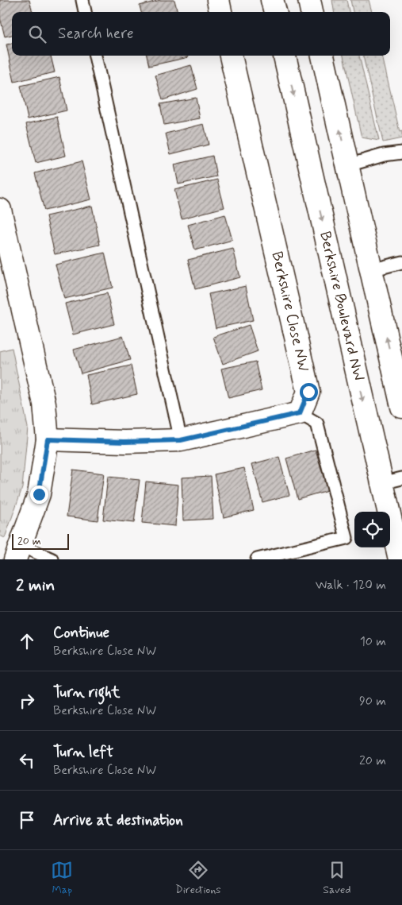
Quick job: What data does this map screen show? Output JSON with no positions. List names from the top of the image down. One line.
{"streets":{"street":["Berkshire Boulevard NW","Berkshire Close NW"]},"scale_bar":"20 m","page":{"search":"Search here","scale":"20 m","heading":["2 min","Walk · 120 m"],"list":[["Continue","Berkshire Close NW","10 m"],["Turn right","Berkshire Close NW","90 m"],["Turn left","Berkshire Close NW","20 m"],"Arrive at destination"],"nav":["Map","Directions","Saved"]}}
